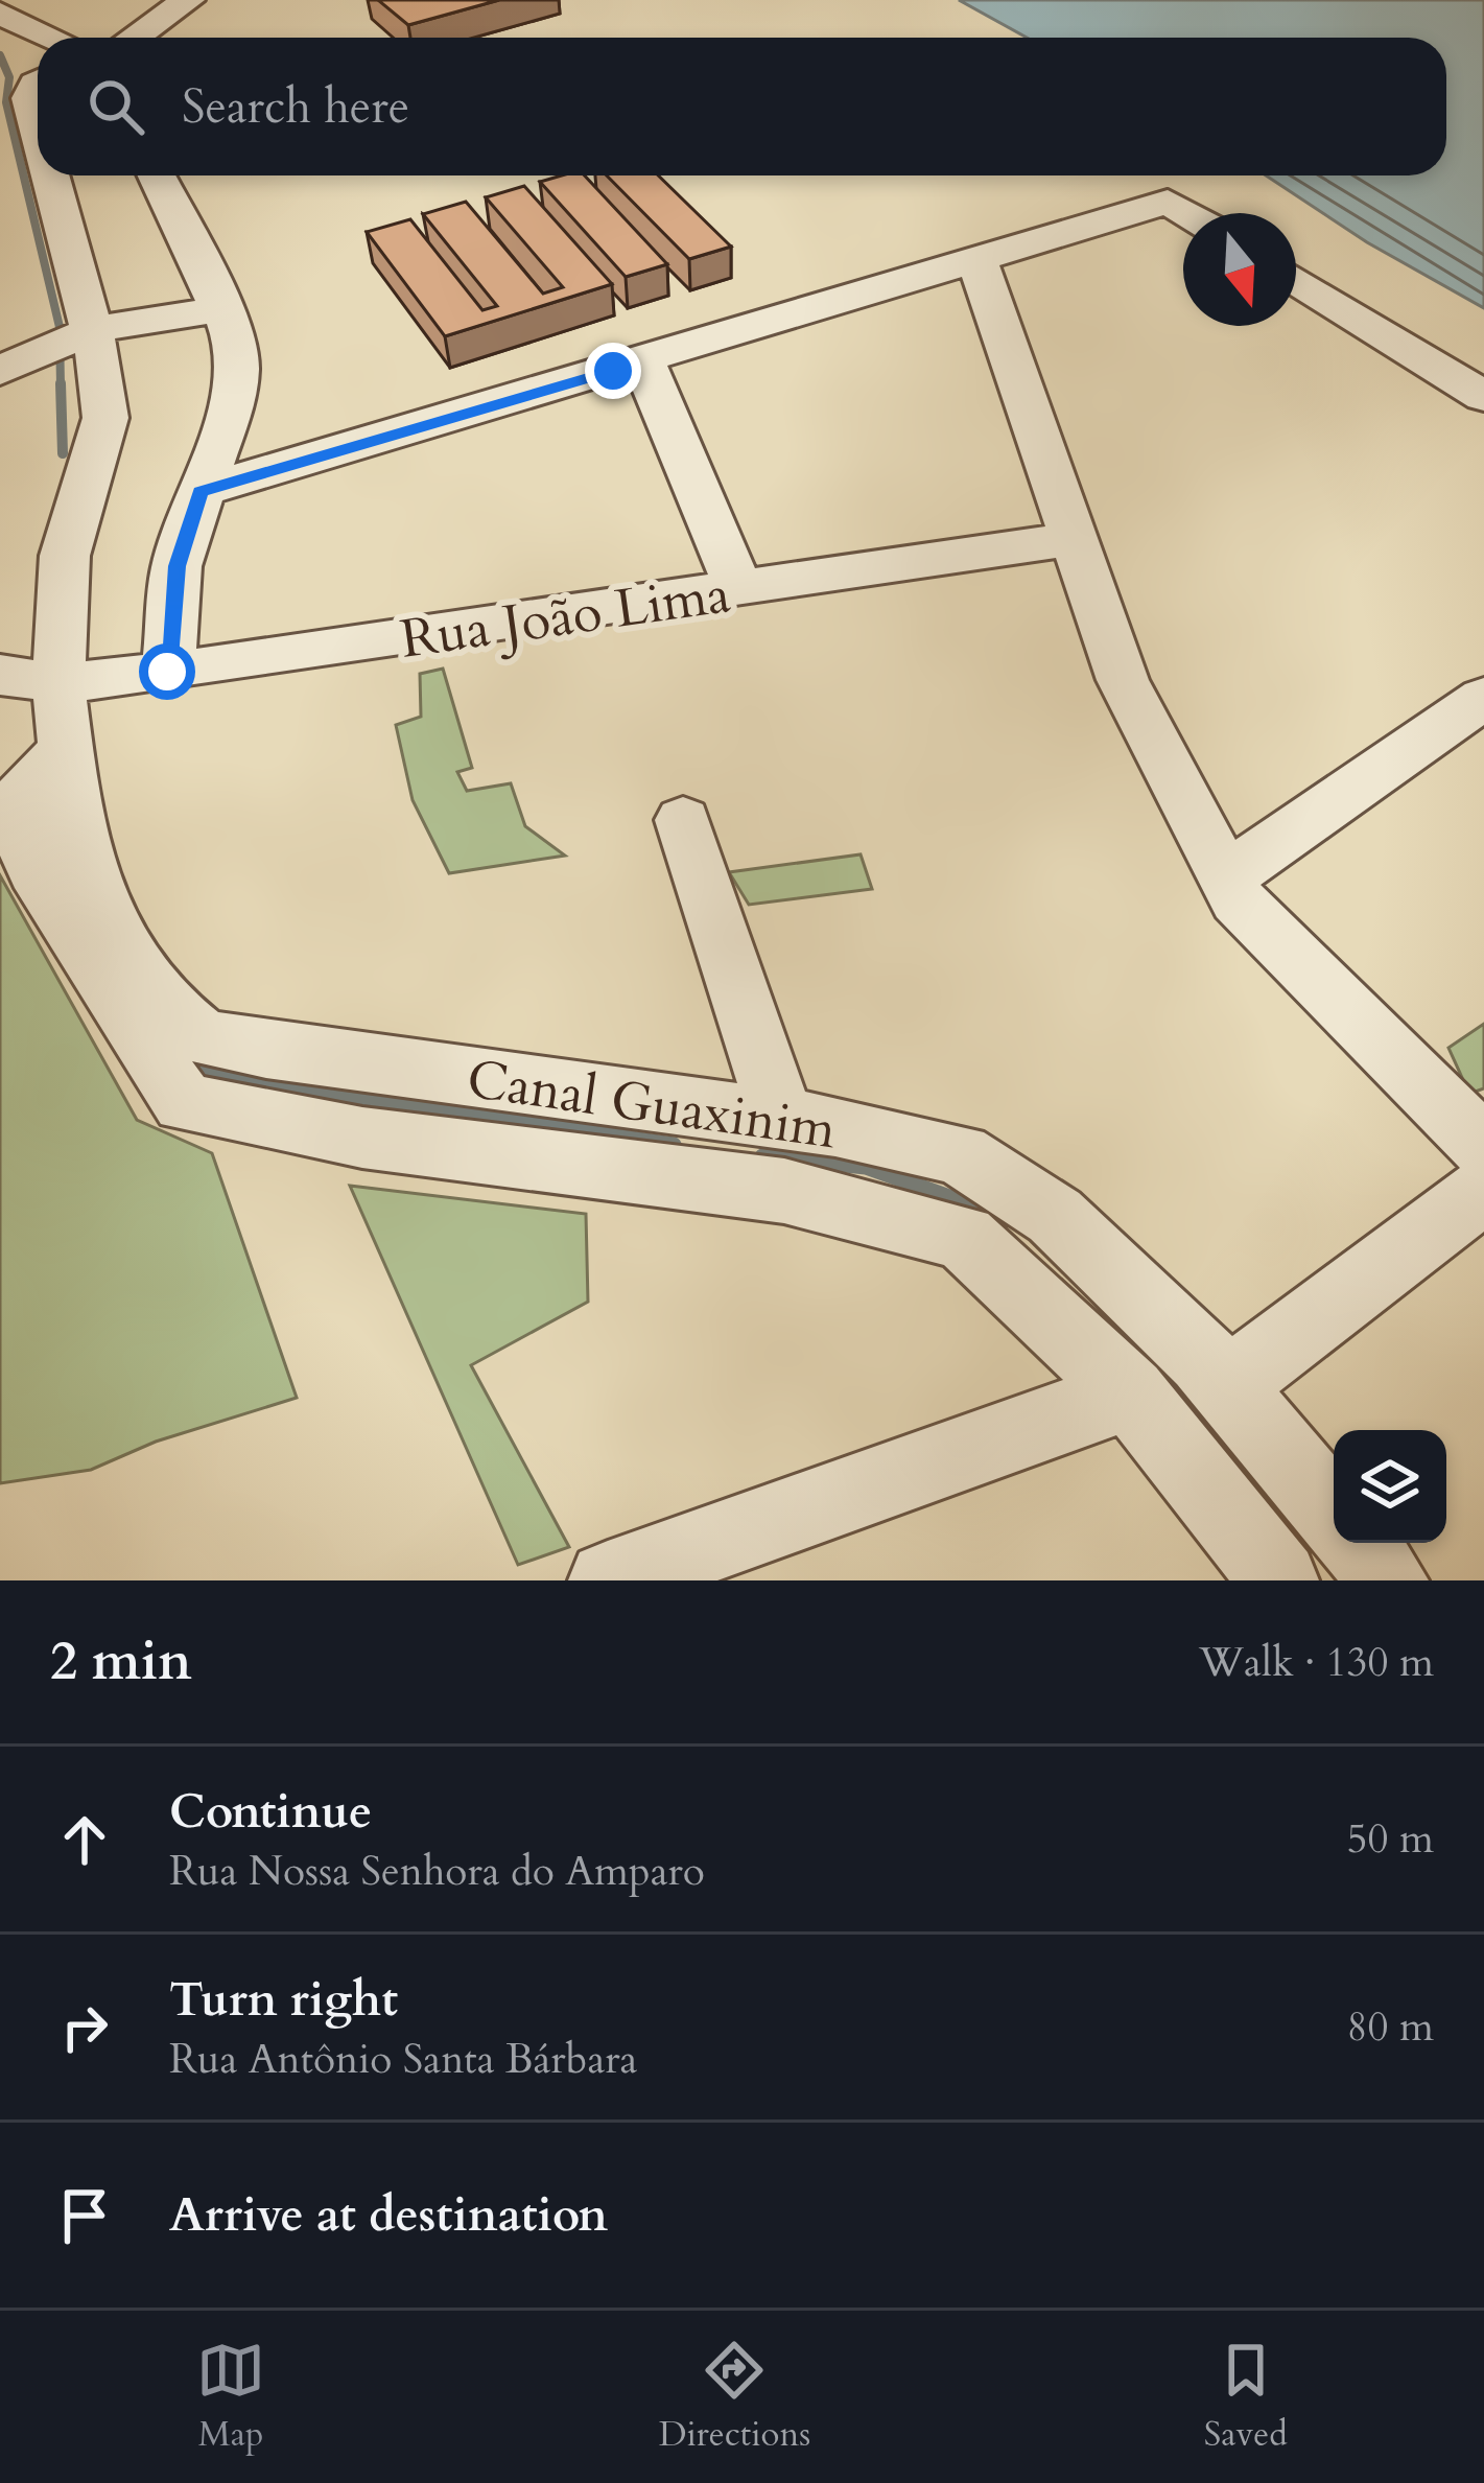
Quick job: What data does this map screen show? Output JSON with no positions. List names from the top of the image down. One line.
{"streets":{"street":["Rua João Lima","Canal Guaxinim"]},"crossings":[["Rua João Lima","Canal Guaxinim"]],"north":"bottom","page":{"search":"Search here","heading":["2 min","Walk · 130 m"],"list":[["Continue","Rua Nossa Senhora do Amparo","50 m"],["Turn right","Rua Antônio Santa Bárbara","80 m"],"Arrive at destination"],"nav":["Map","Directions","Saved"]}}
